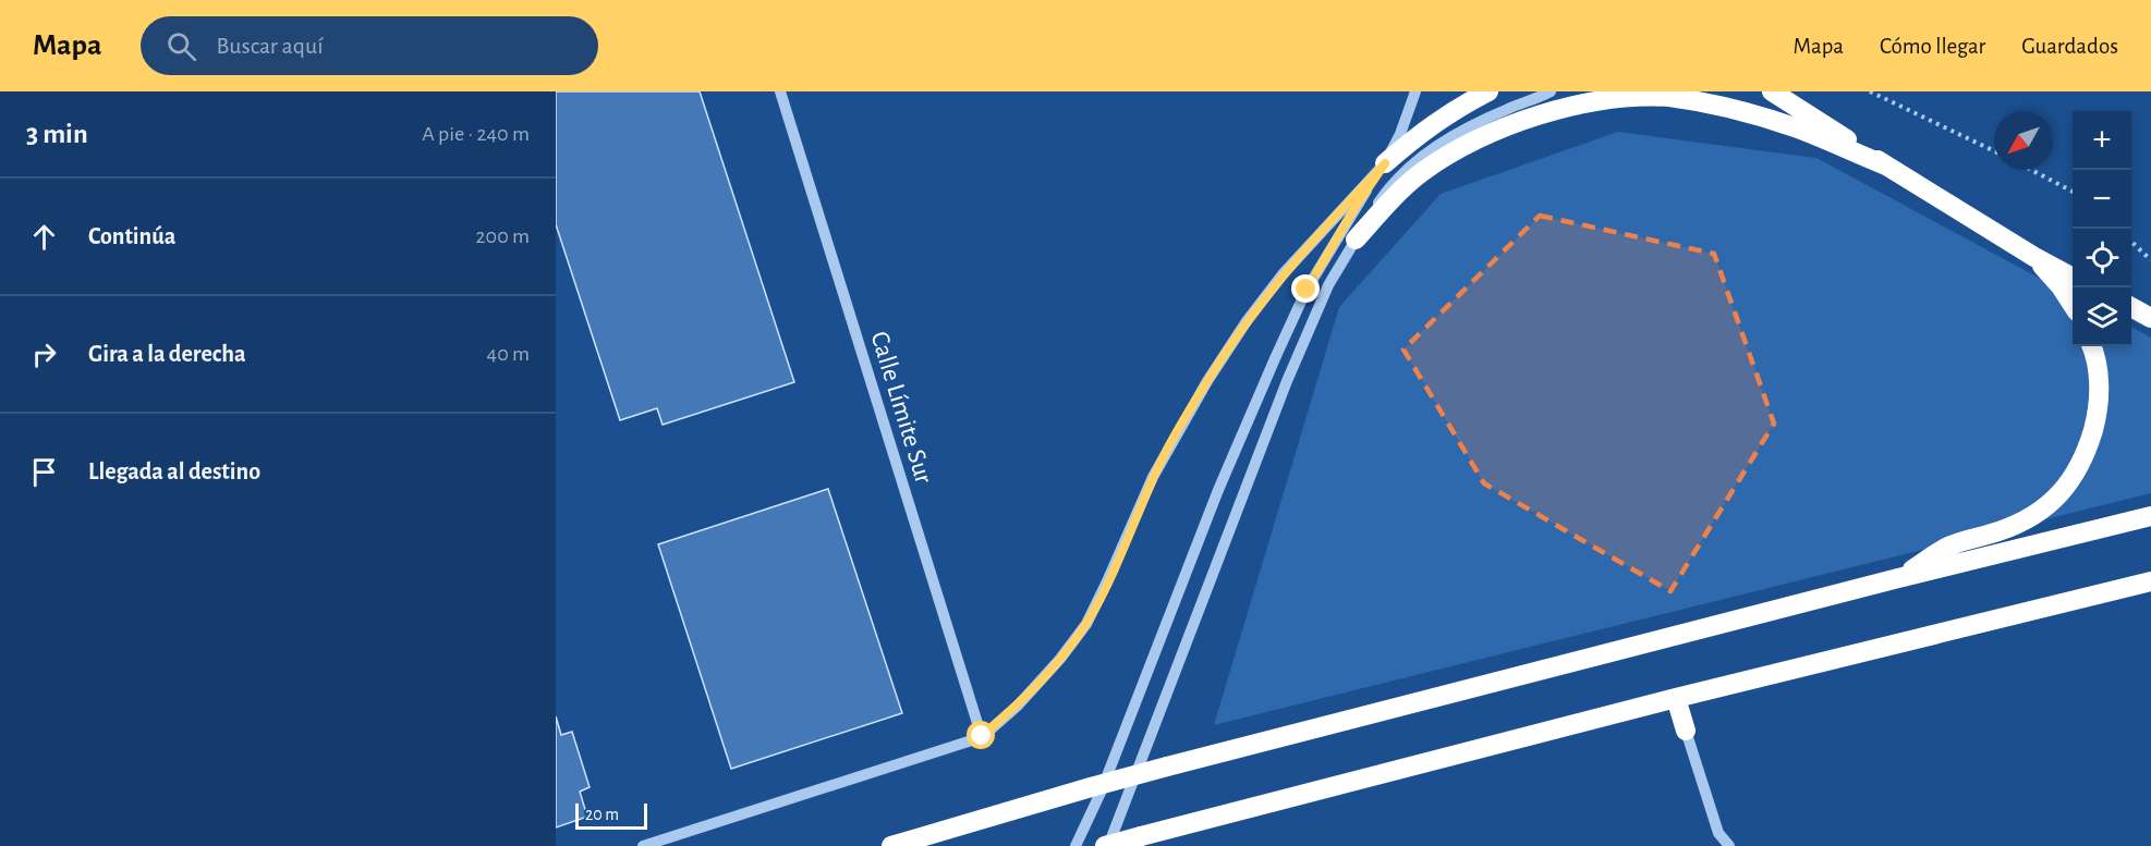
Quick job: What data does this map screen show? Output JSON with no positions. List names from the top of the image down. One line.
{"streets":{"street":["Calle Límite Sur"]},"scale_bar":"20 m","north":"bottom left","page":{"header":"Mapa","search":"Buscar aquí","nav":["Mapa","Cómo llegar","Guardados"],"heading":["3 min","A pie · 240 m"],"map_buttons":["+","−"],"list":[["Continúa","200 m"],["Gira a la derecha","40 m"],"Llegada al destino"],"scale":"20 m"}}
